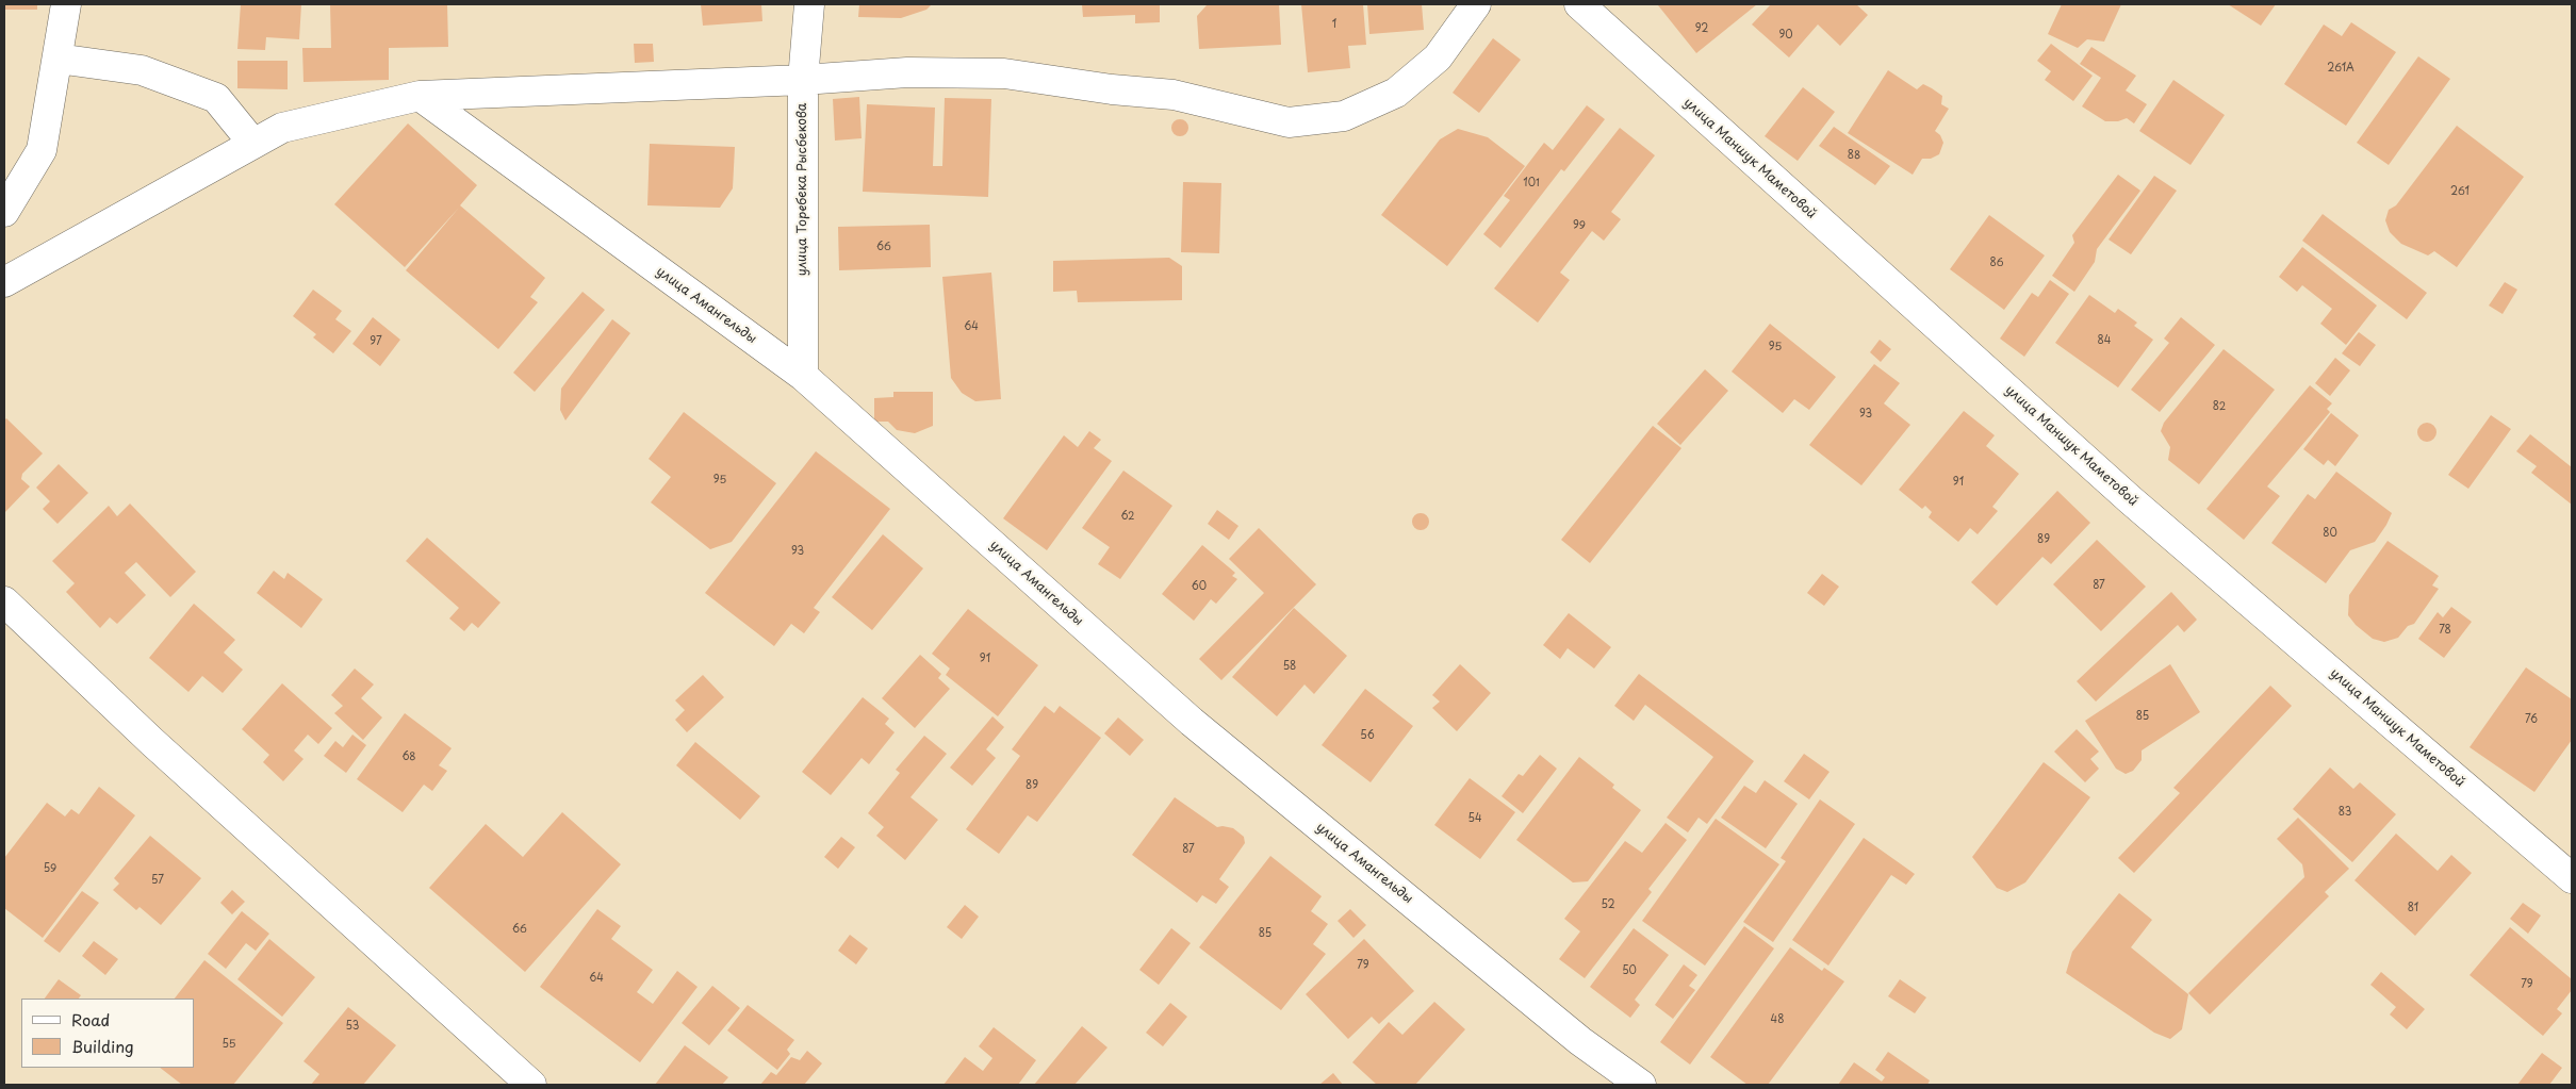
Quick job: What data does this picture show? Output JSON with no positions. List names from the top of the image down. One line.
{"streets":{"street":["улица Маншук Маметовой","улица Торебека Рысбекова","улица Амангельды"]},"crossings":[["улица Торебека Рысбекова","улица Амангельды"]],"house_numbers":["1","92","90","261А","88","101","261","99","66","86","64","84","97","95","82","93","95","91","62","80","89","93","87","60","78","91","58","85","76","56","68","89","83","54","87","59","57","52","81","66","85","79","50","64","79","48","53","55"],"legend":["Road","Building"]}
